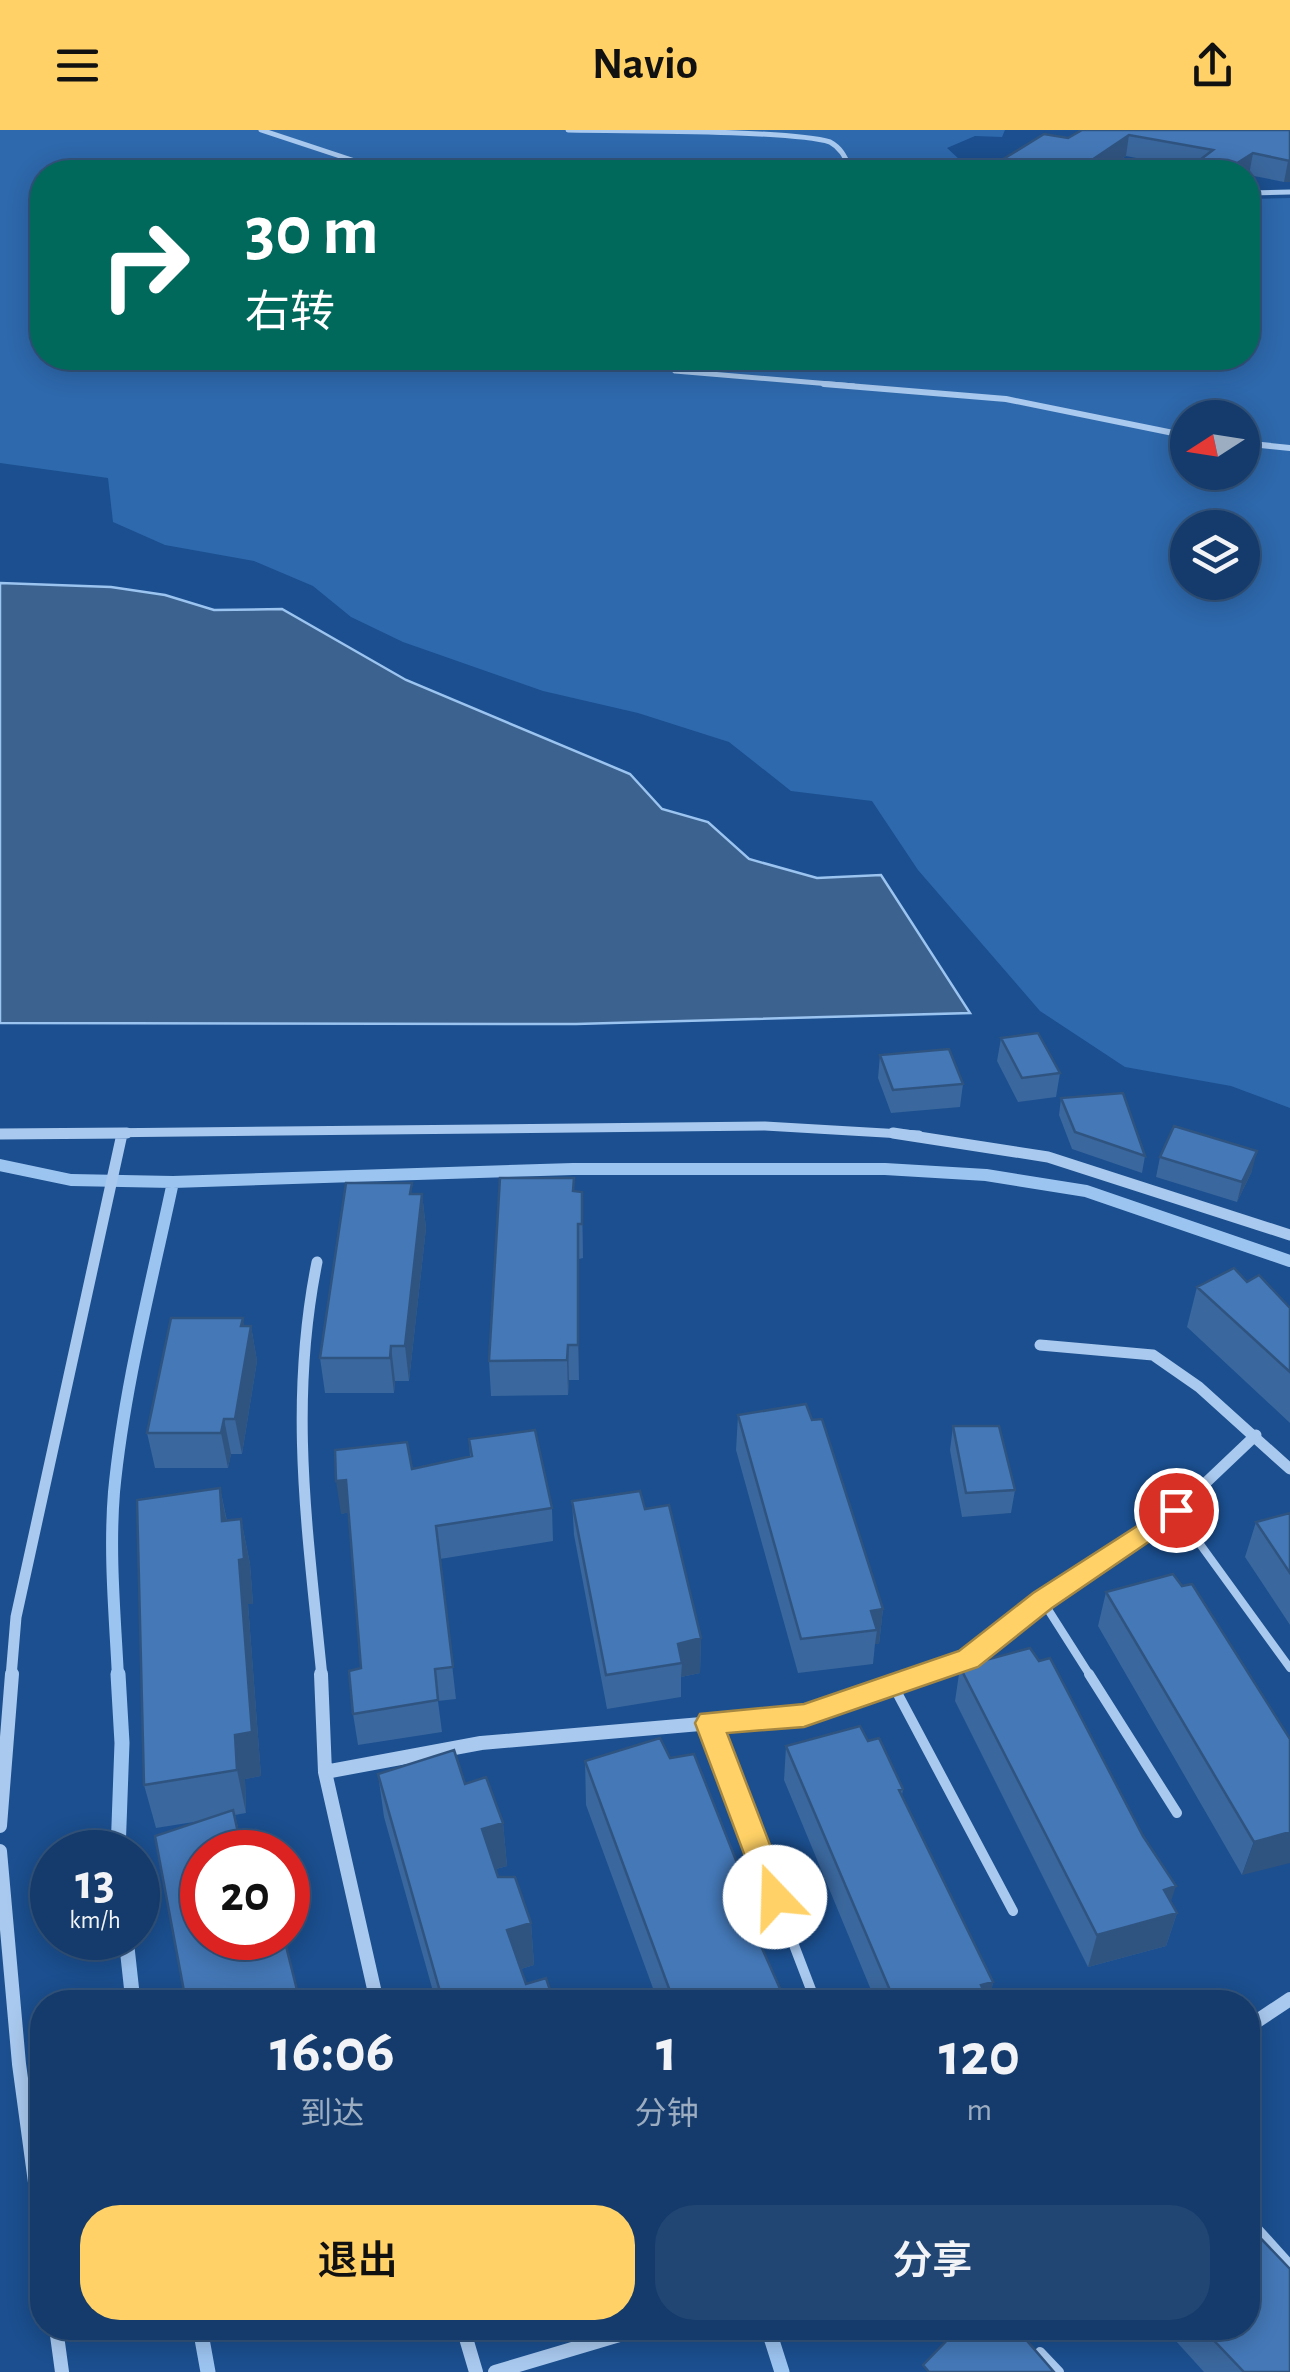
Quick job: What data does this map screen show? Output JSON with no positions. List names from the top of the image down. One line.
{"north":"left","page":{"header":"Navio","turn":["30 m","右转"],"speed":"13 km/h","limit":"20","eta":["16:06","到达","1","分钟","120","m"],"buttons":["退出","分享"]}}
